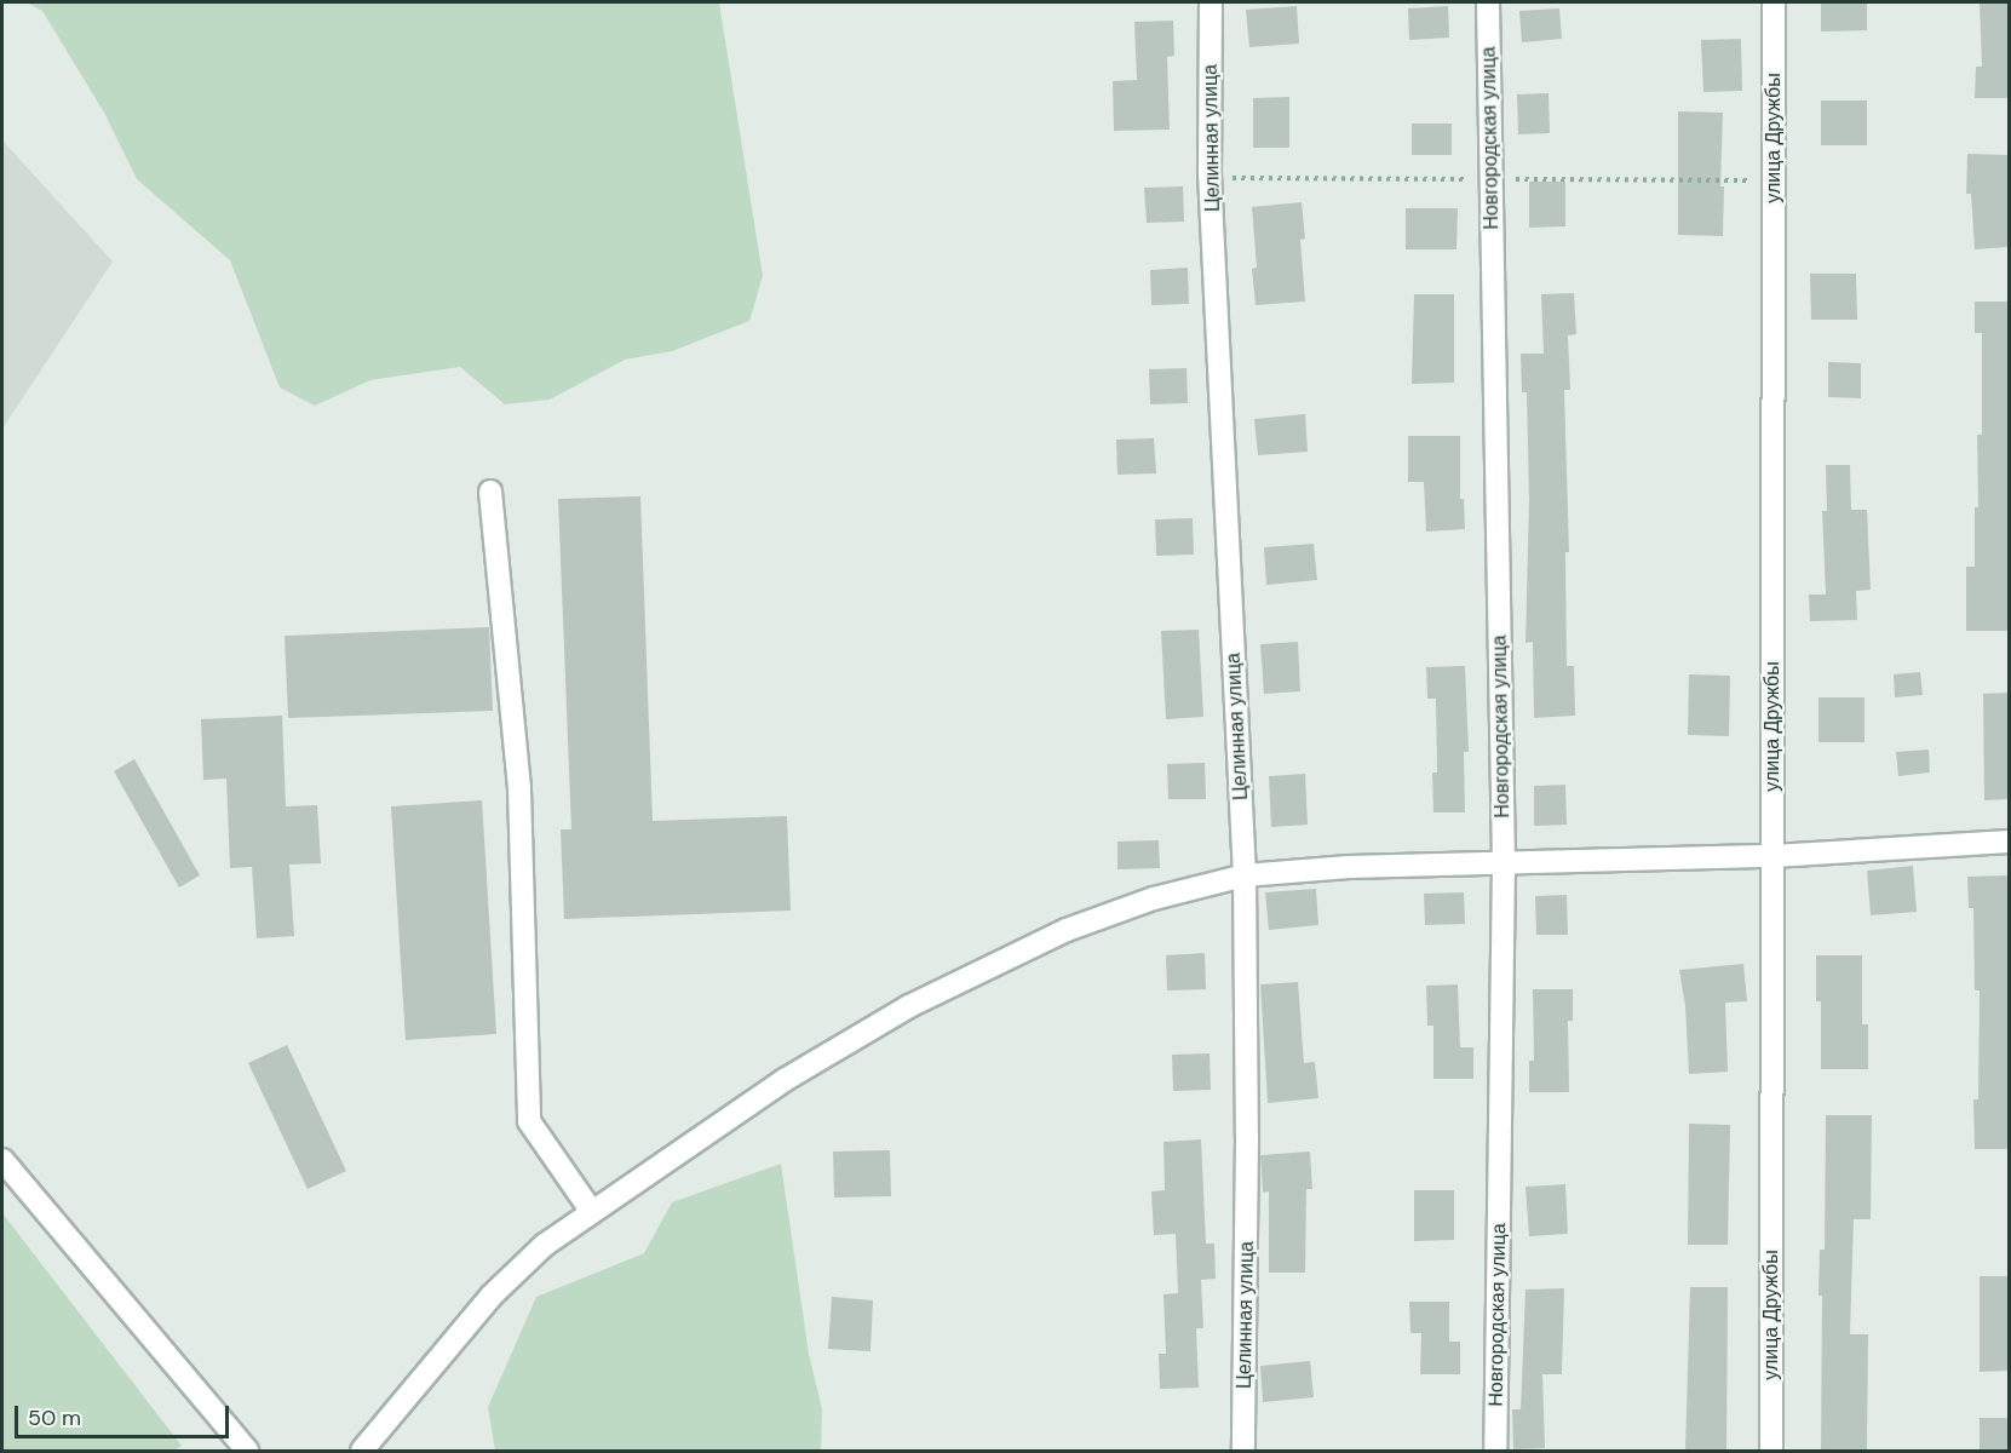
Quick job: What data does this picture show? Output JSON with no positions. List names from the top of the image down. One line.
{"streets":{"street":["Целинная улица","Новгородская улица","улица Дружбы"]},"scale_bar":"50 m"}
